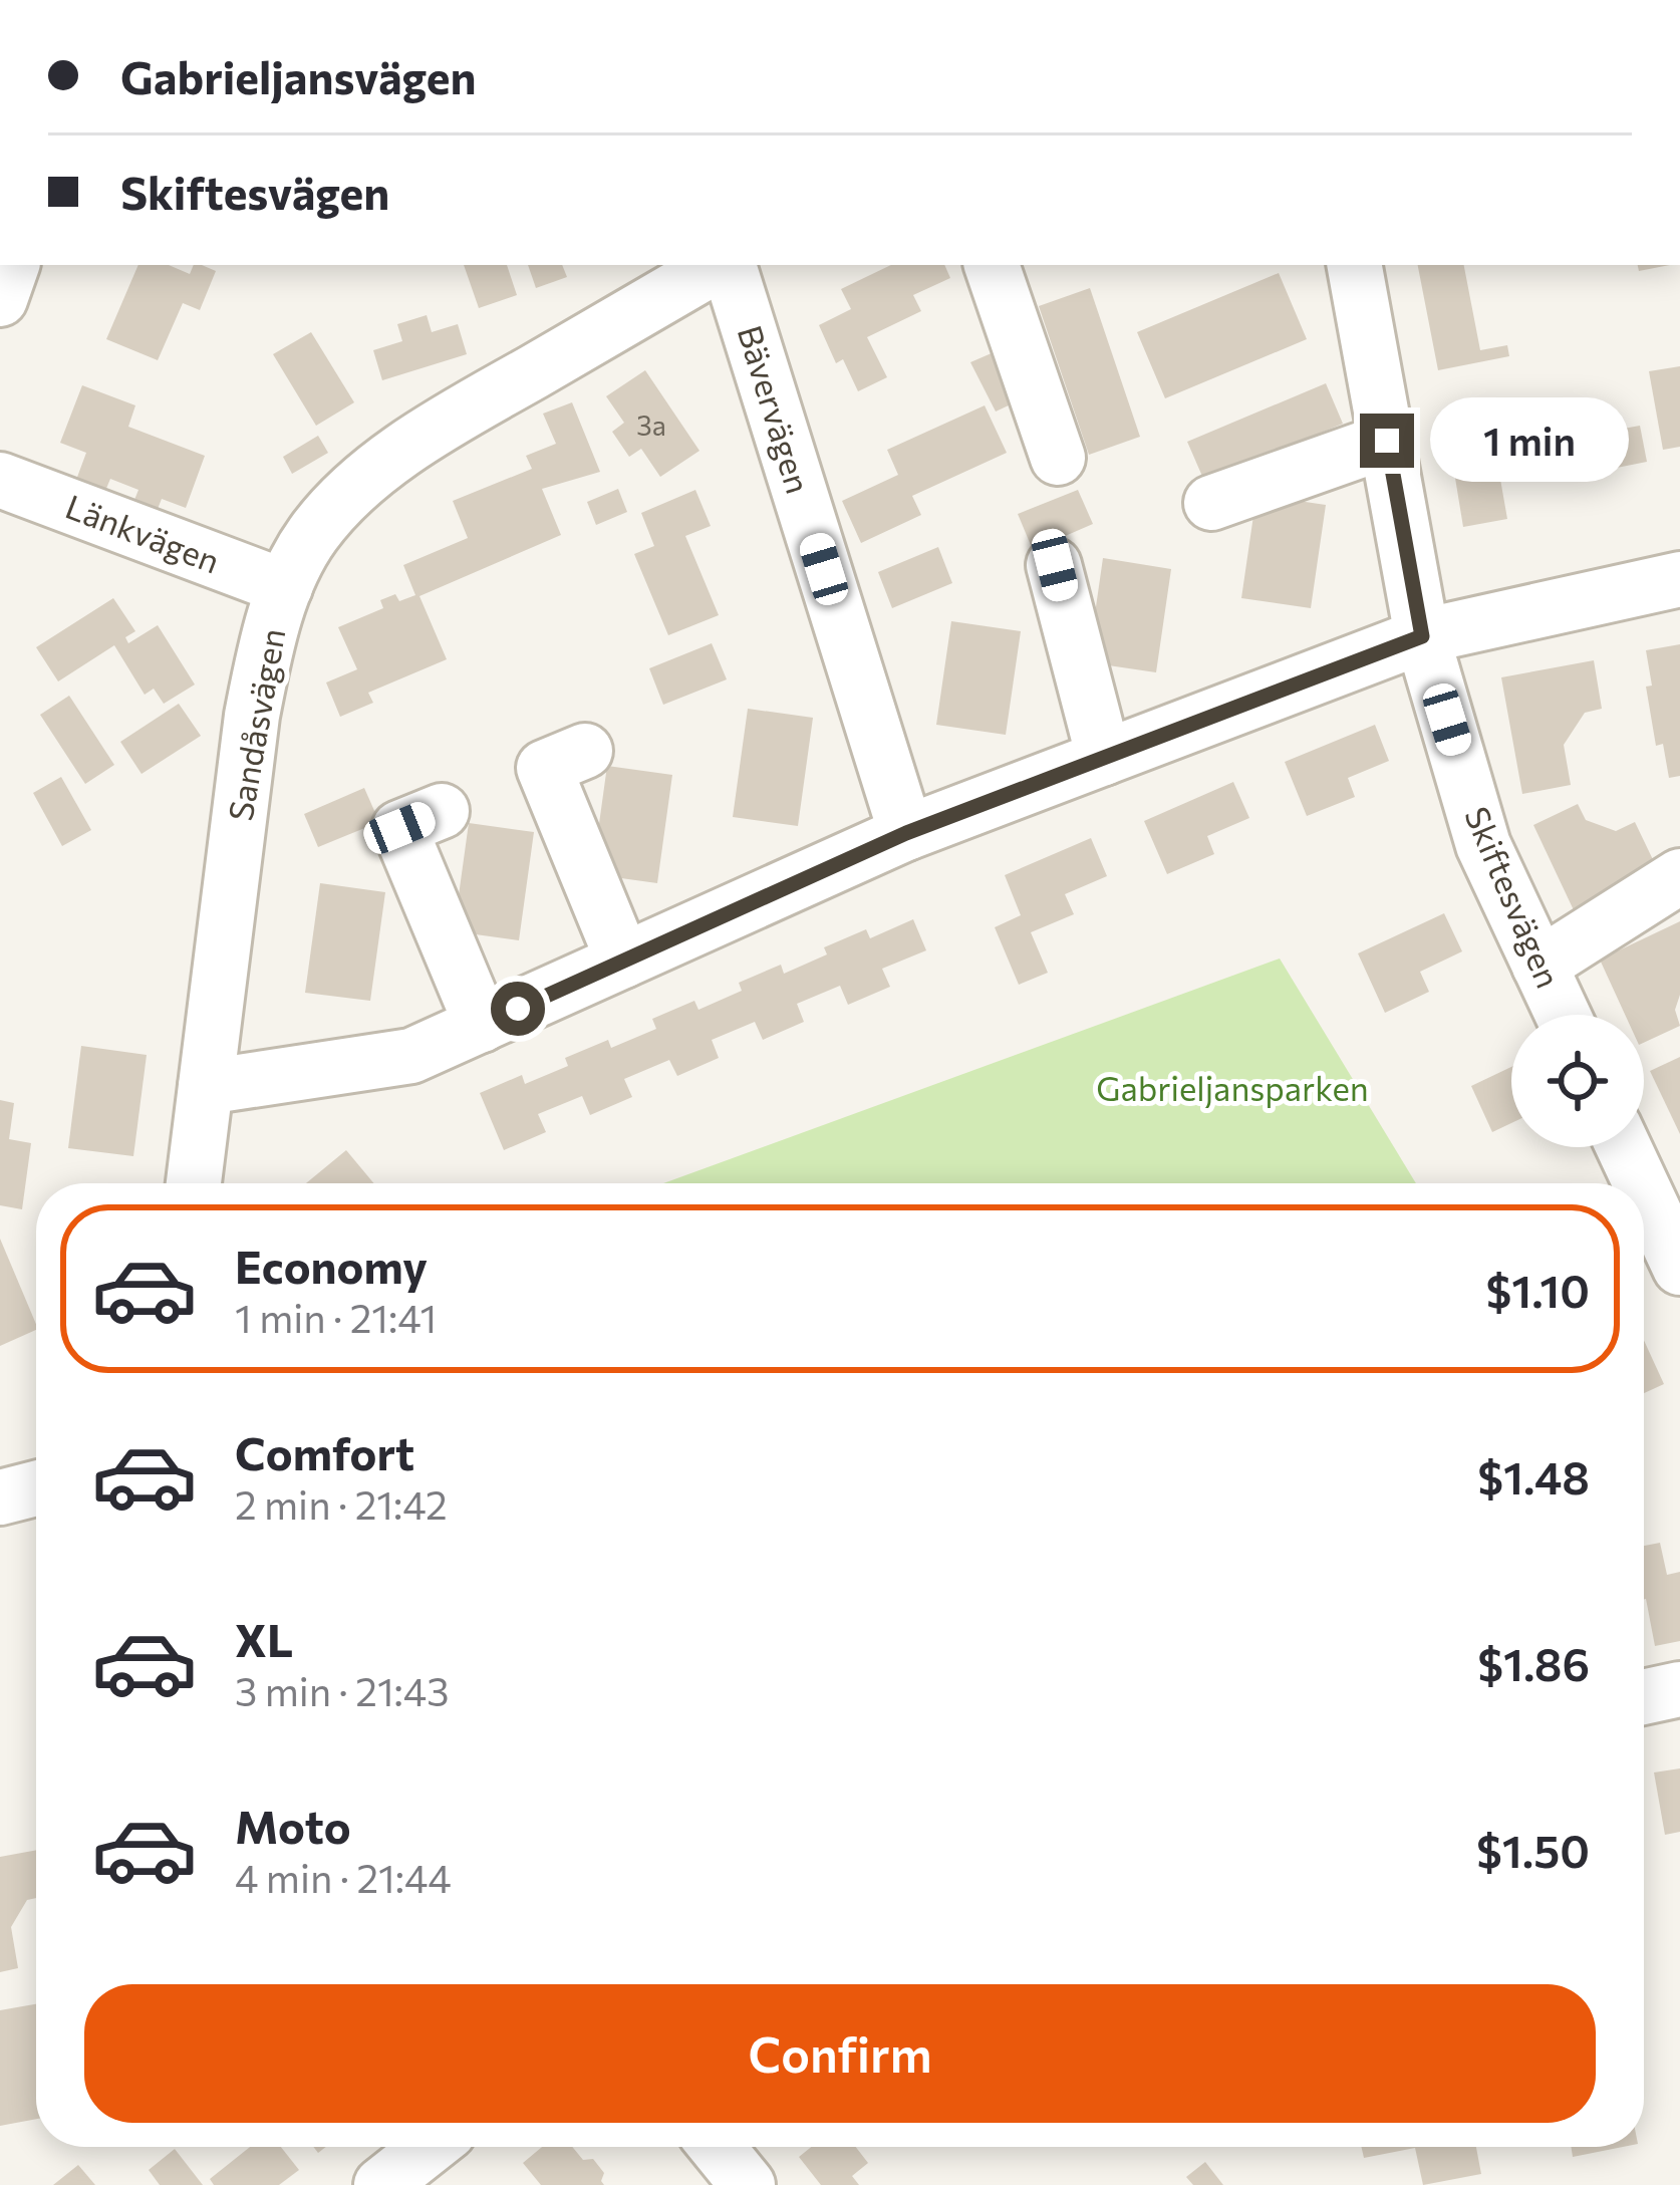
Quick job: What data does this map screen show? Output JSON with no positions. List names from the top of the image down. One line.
{"streets":{"street":["Bävervägen","Länkvägen","Sandåsvägen","Skiftesvägen"]},"crossings":[["Länkvägen","Sandåsvägen"]],"parks":["Gabrieljansparken"],"house_numbers":["3a"],"page":{"banner":["Gabrieljansvägen","Skiftesvägen"],"bubble":"1 min","list":[{"name":"Economy","note":"1 min · 21:41","value":"$1.10"},{"name":"Comfort","note":"2 min · 21:42","value":"$1.48"},{"name":"XL","note":"3 min · 21:43","value":"$1.86"},{"name":"Moto","note":"4 min · 21:44","value":"$1.50"}],"buttons":"Confirm"}}
